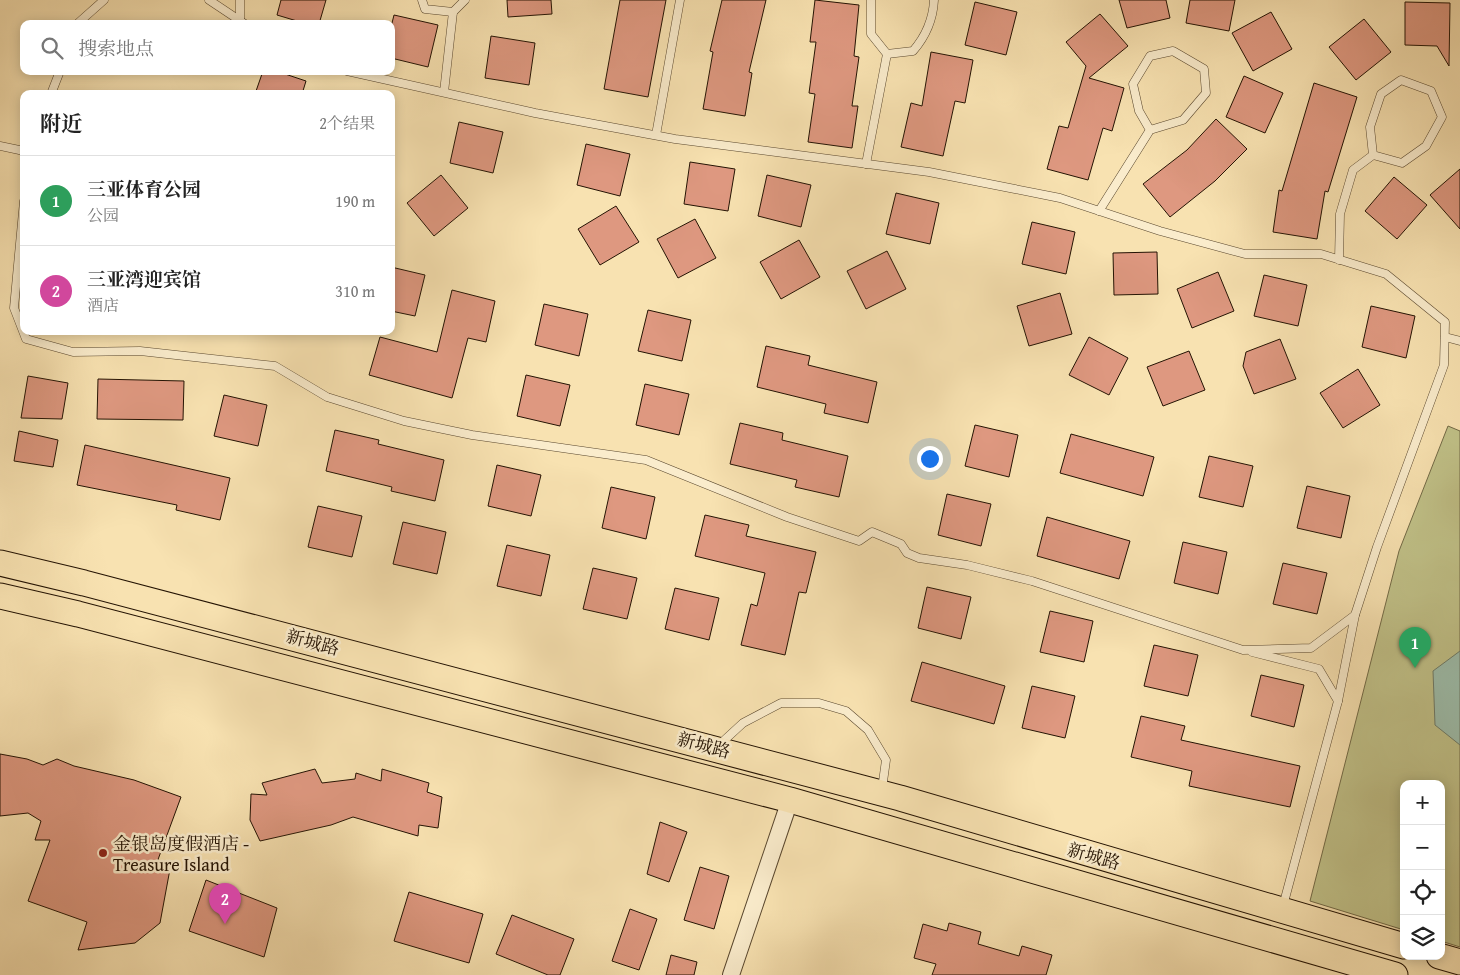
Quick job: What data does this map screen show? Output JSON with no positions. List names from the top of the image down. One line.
{"streets":{"main road":["新城路"]},"places":["金银岛度假酒店 - Treasure Island"],"page":{"search":"搜索地点","heading":["附近","2个结果"],"list":[{"mark":"1","name":"三亚体育公园","note":"公园","value":"190 m"},{"mark":"2","name":"三亚湾迎宾馆","note":"酒店","value":"310 m"}],"pins":["1","2"],"map_buttons":["+","−"]}}
